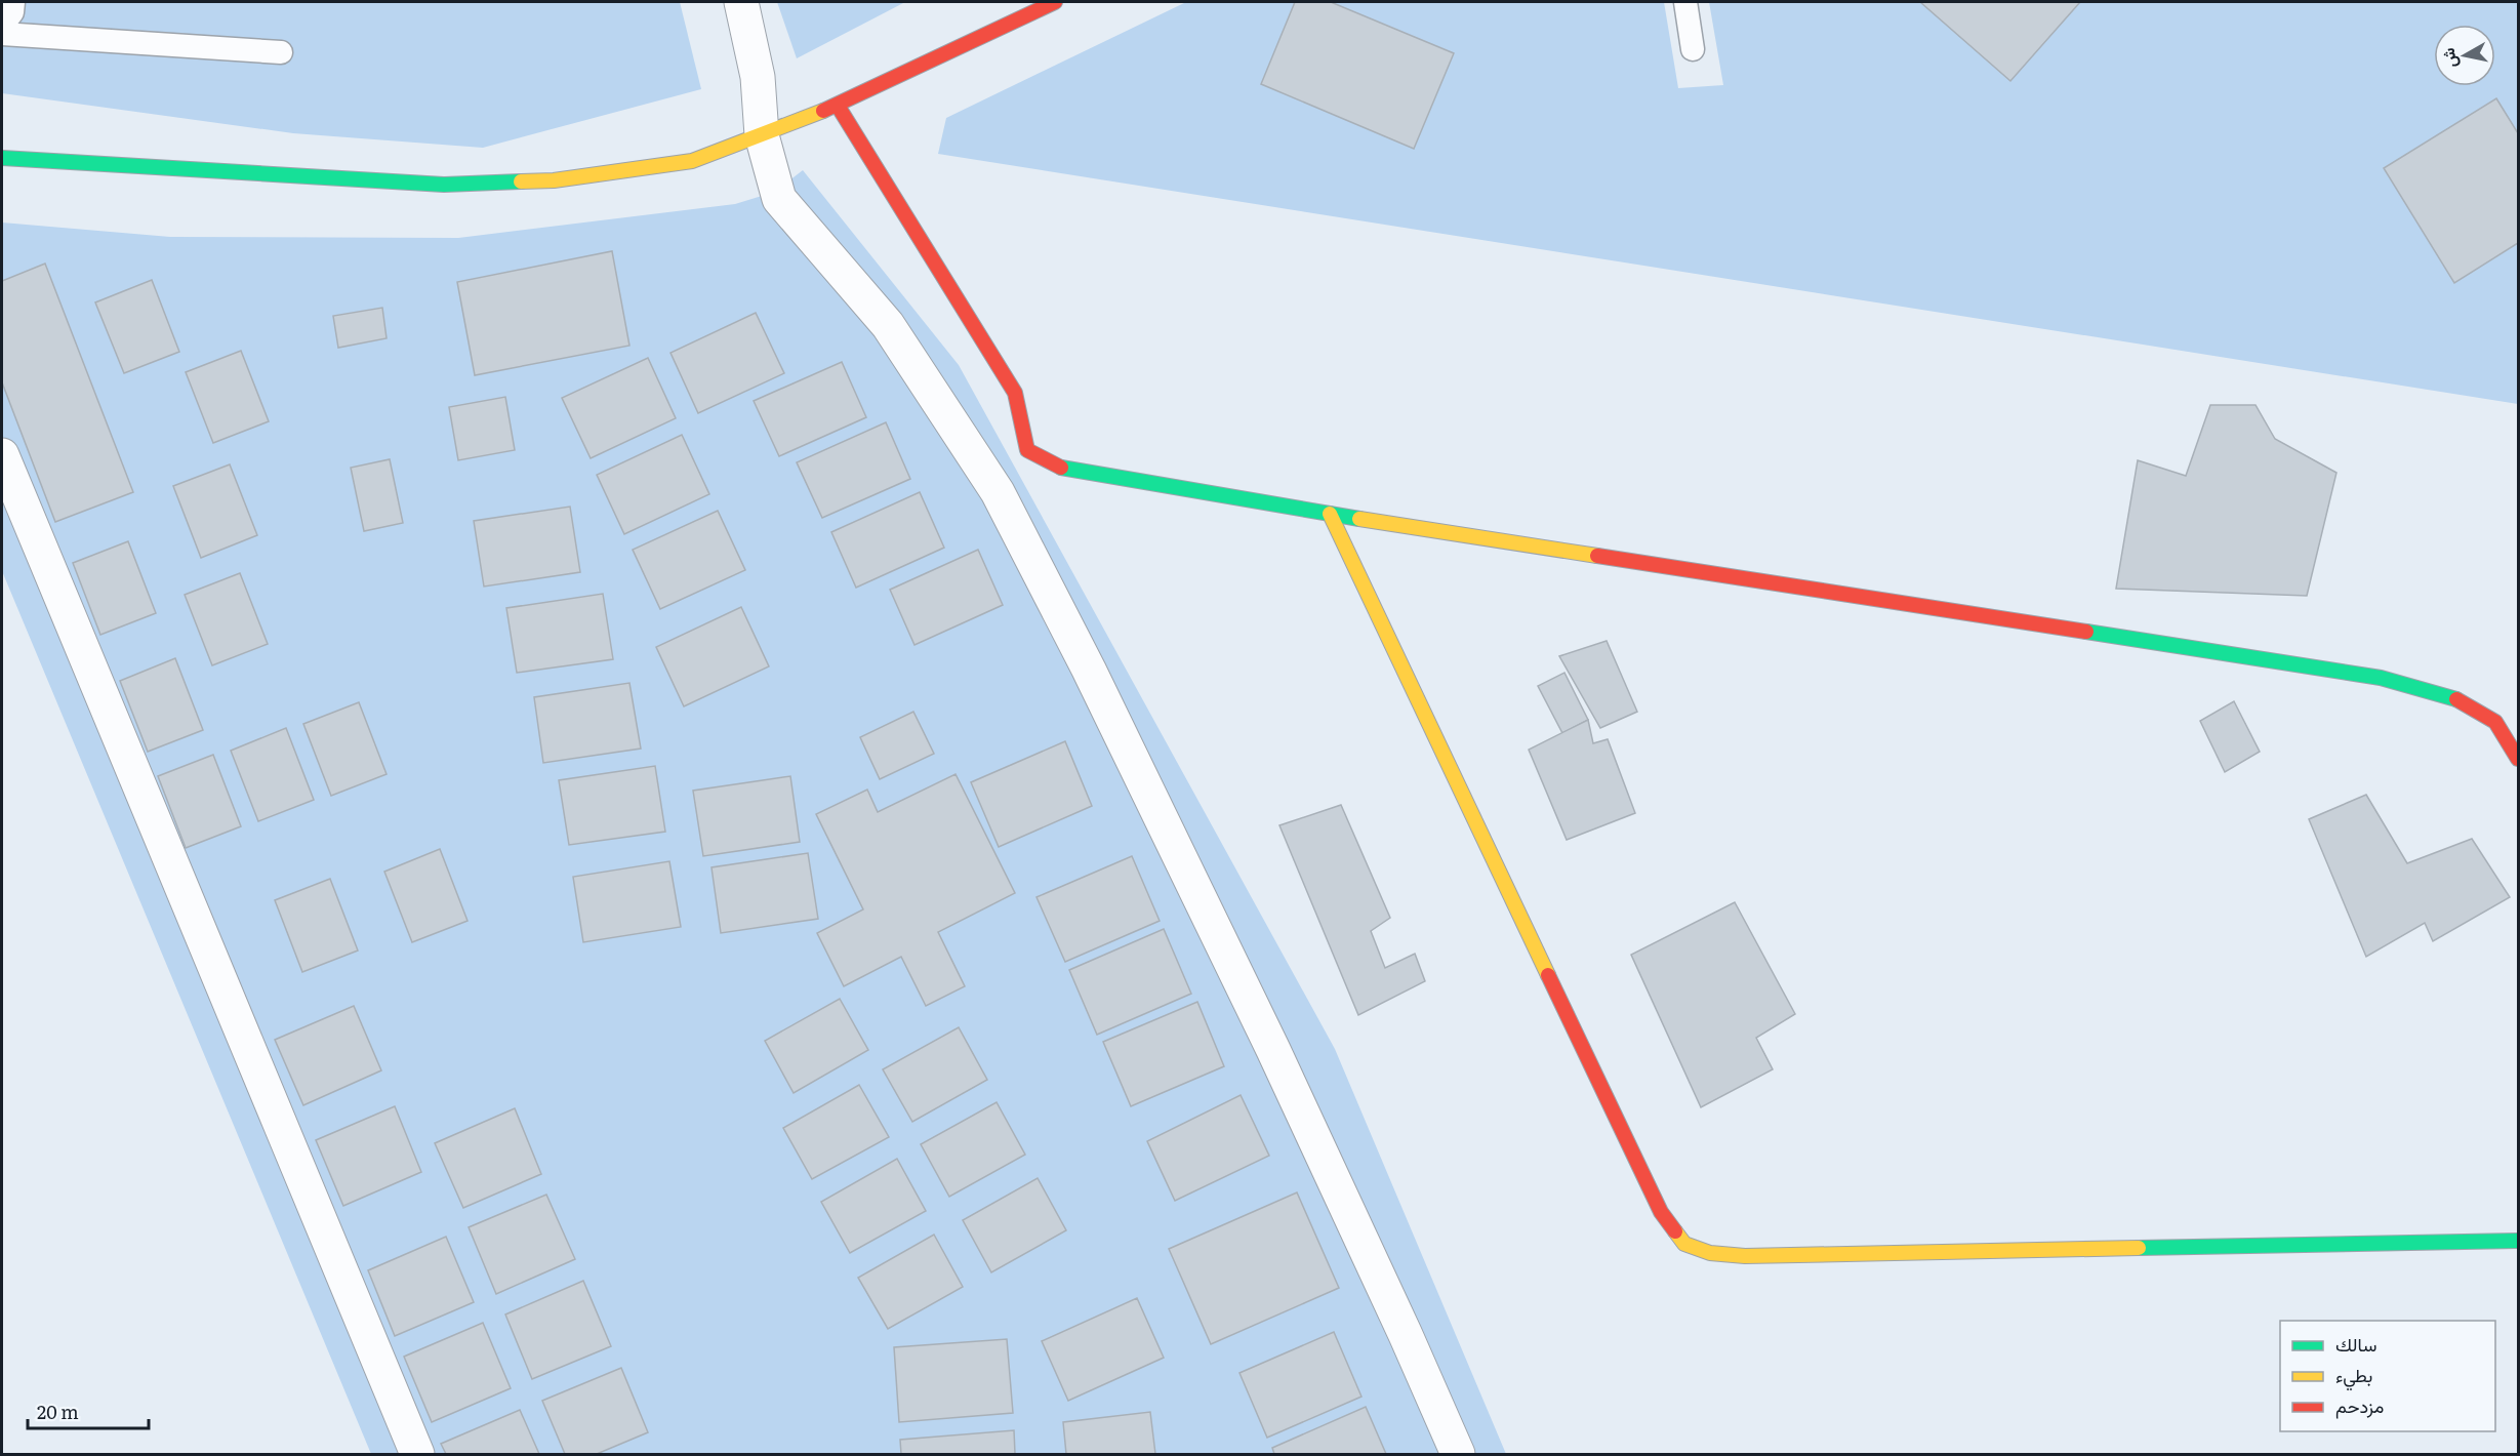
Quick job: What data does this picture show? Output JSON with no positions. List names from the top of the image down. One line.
{"legend":["سالك","بطيء","مزدحم"],"scale_bar":"20 m","north":"left"}
